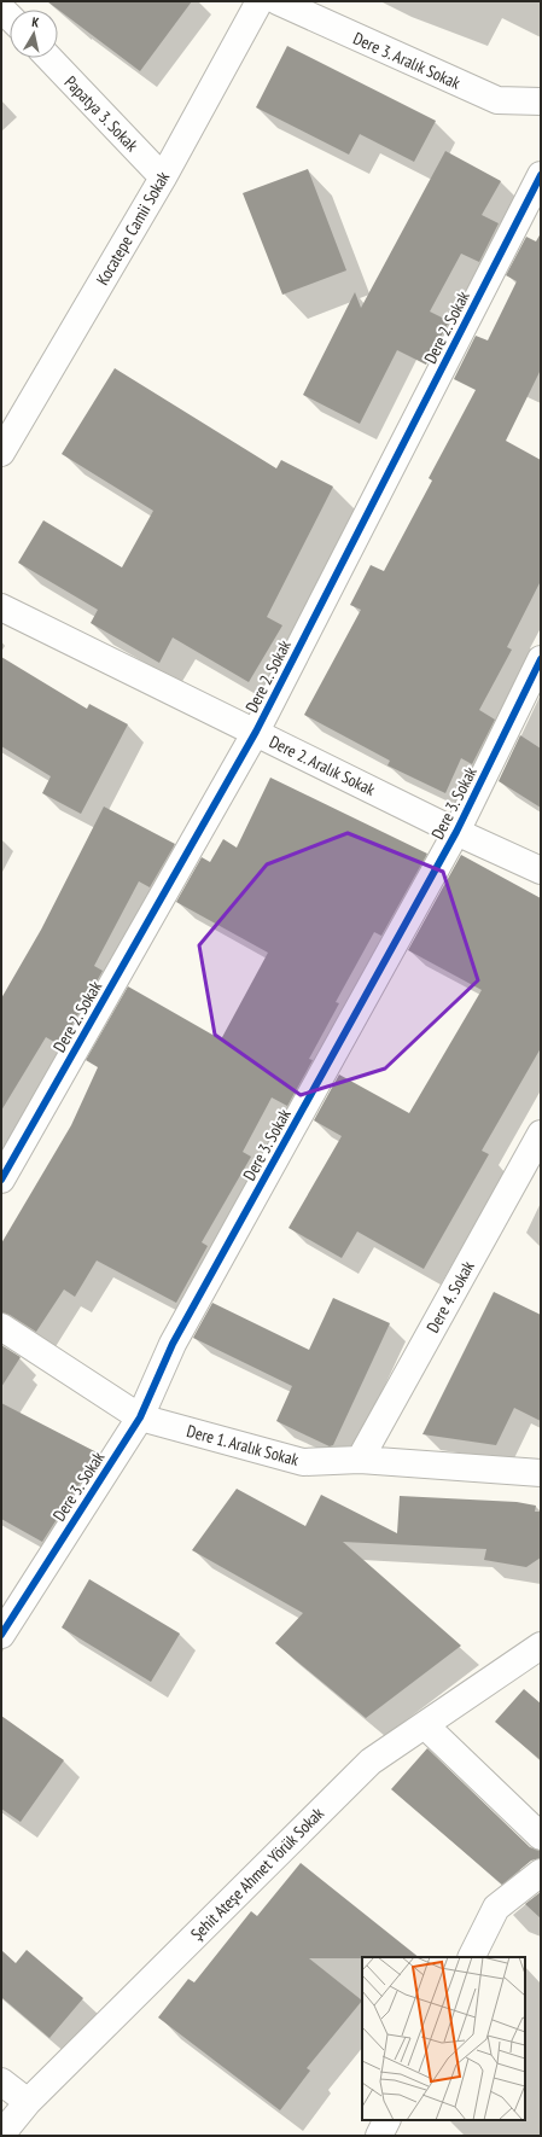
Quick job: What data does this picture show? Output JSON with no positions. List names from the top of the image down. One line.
{"streets":{"street":["Dere 3. Aralık Sokak","Papatya 3. Sokak","Kocatepe Camii Sokak","Dere 2. Sokak","Dere 2. Aralık Sokak","Dere 3. Sokak","Dere 4. Sokak","Dere 1. Aralık Sokak","Şehit Ateşe Ahmet Yörük Sokak"]},"crossings":[["Papatya 3. Sokak","Kocatepe Camii Sokak"],["Dere 2. Sokak","Dere 2. Aralık Sokak"],["Dere 2. Aralık Sokak","Dere 3. Sokak"],["Dere 3. Sokak","Dere 1. Aralık Sokak"],["Dere 4. Sokak","Dere 1. Aralık Sokak"]],"north":"top"}
